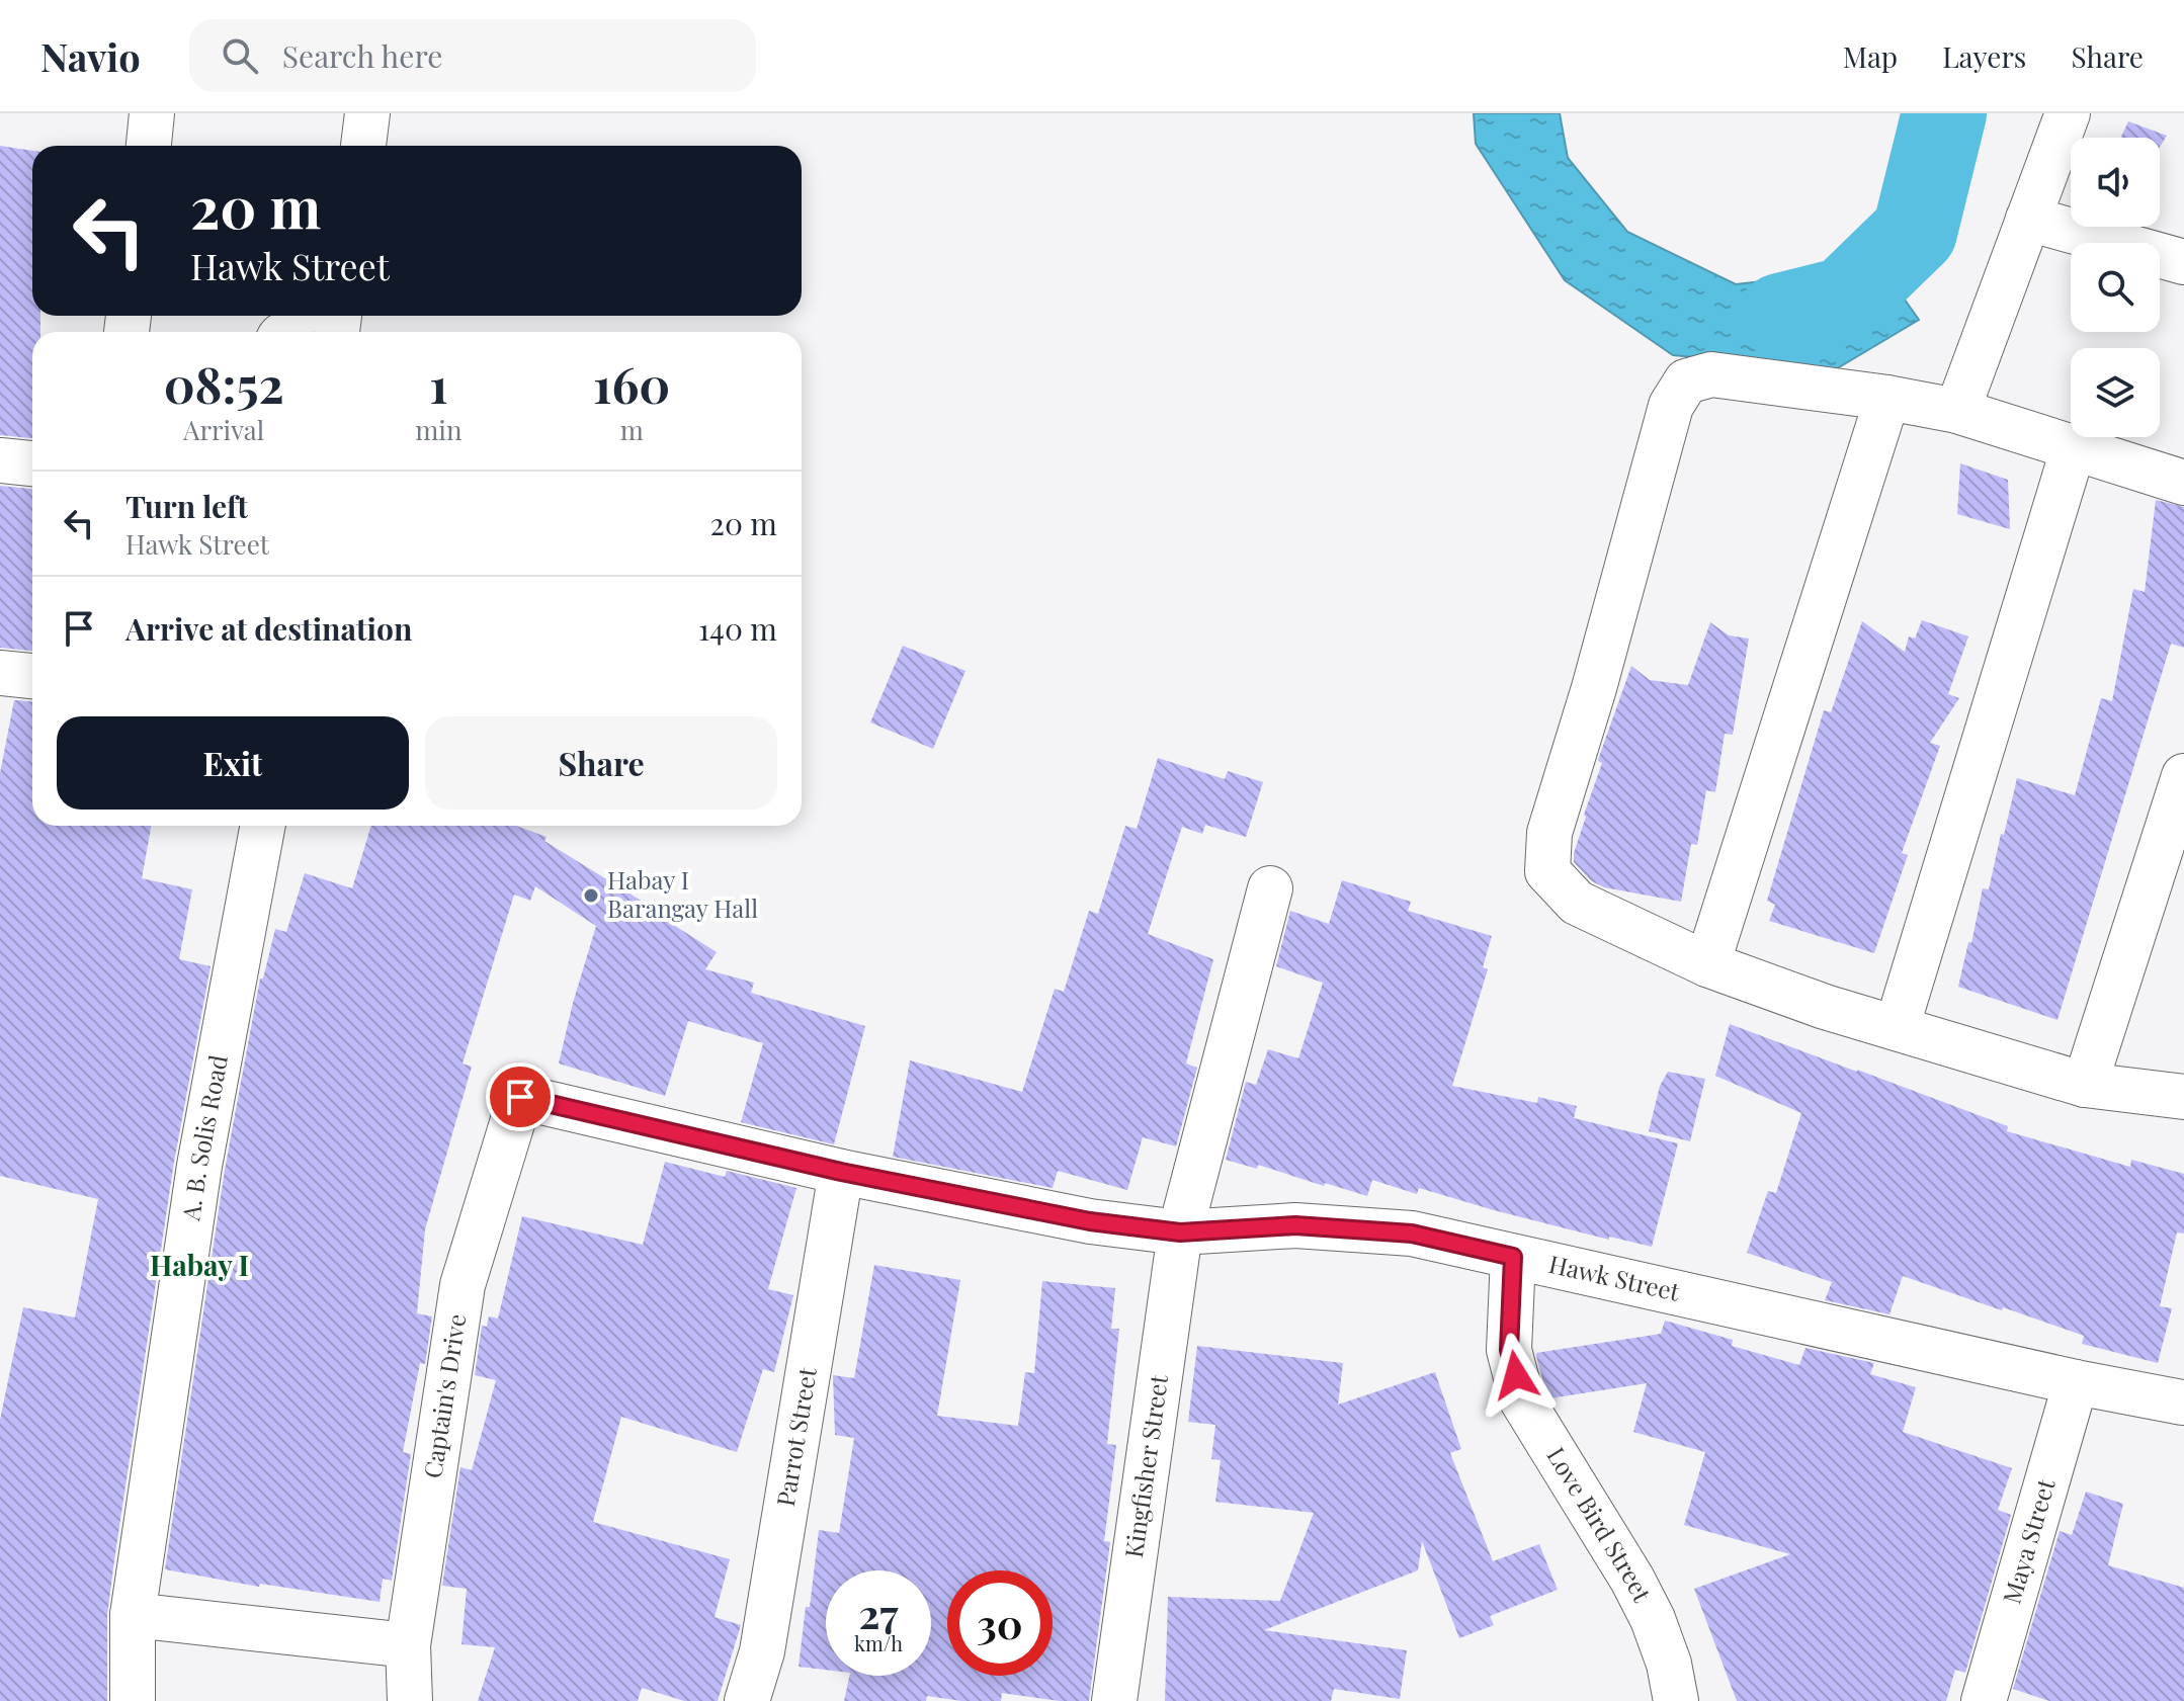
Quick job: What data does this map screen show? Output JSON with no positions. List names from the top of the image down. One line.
{"streets":{"street":["A. B. Solis Road","Hawk Street","Captain's Drive","Parrot Street","Kingfisher Street","Love Bird Street","Maya Street"]},"crossings":[["Hawk Street","Captain's Drive"],["Hawk Street","Parrot Street"],["Hawk Street","Kingfisher Street"],["Hawk Street","Love Bird Street"],["Hawk Street","Maya Street"]],"districts":["Habay I"],"places":["Habay I Barangay Hall"],"page":{"header":"Navio","search":"Search here","nav":["Map","Layers","Share"],"turn":["20 m","Hawk Street"],"eta":["08:52","Arrival","1","min","160","m"],"list":[{"name":"Turn left","note":"Hawk Street","value":"20 m"},{"name":"Arrive at destination","value":"140 m"}],"buttons":["Exit","Share"],"speed":"27 km/h","limit":"30"}}
